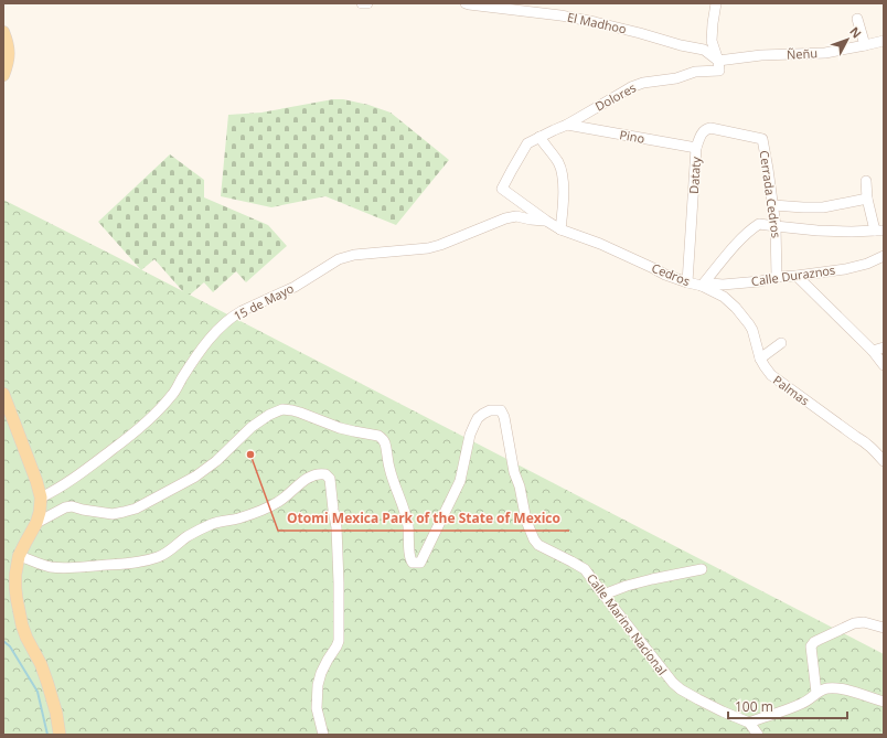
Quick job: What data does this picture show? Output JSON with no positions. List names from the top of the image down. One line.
{"streets":{"street":["El Madhoo","Ñeñu","Dolores","Pino","Dataty","Cerrada Cedros","Cedros","Calle Duraznos","15 de Mayo","Palmas","Calle Marina Nacional"]},"crossings":[["El Madhoo","Ñeñu"],["El Madhoo","Dolores"],["Ñeñu","Dolores"],["Dolores","Pino"],["Dolores","Cedros"],["Pino","Dataty"],["Dataty","Cerrada Cedros"],["Dataty","Cedros"],["Cerrada Cedros","Cedros"],["Cerrada Cedros","Calle Duraznos"],["Cedros","Calle Duraznos"],["Cedros","15 de Mayo"],["Cedros","Palmas"],["Calle Duraznos","Palmas"]],"places":["Otomi Mexica Park of the State of Mexico"],"scale_bar":"100 m","north":"top right"}
